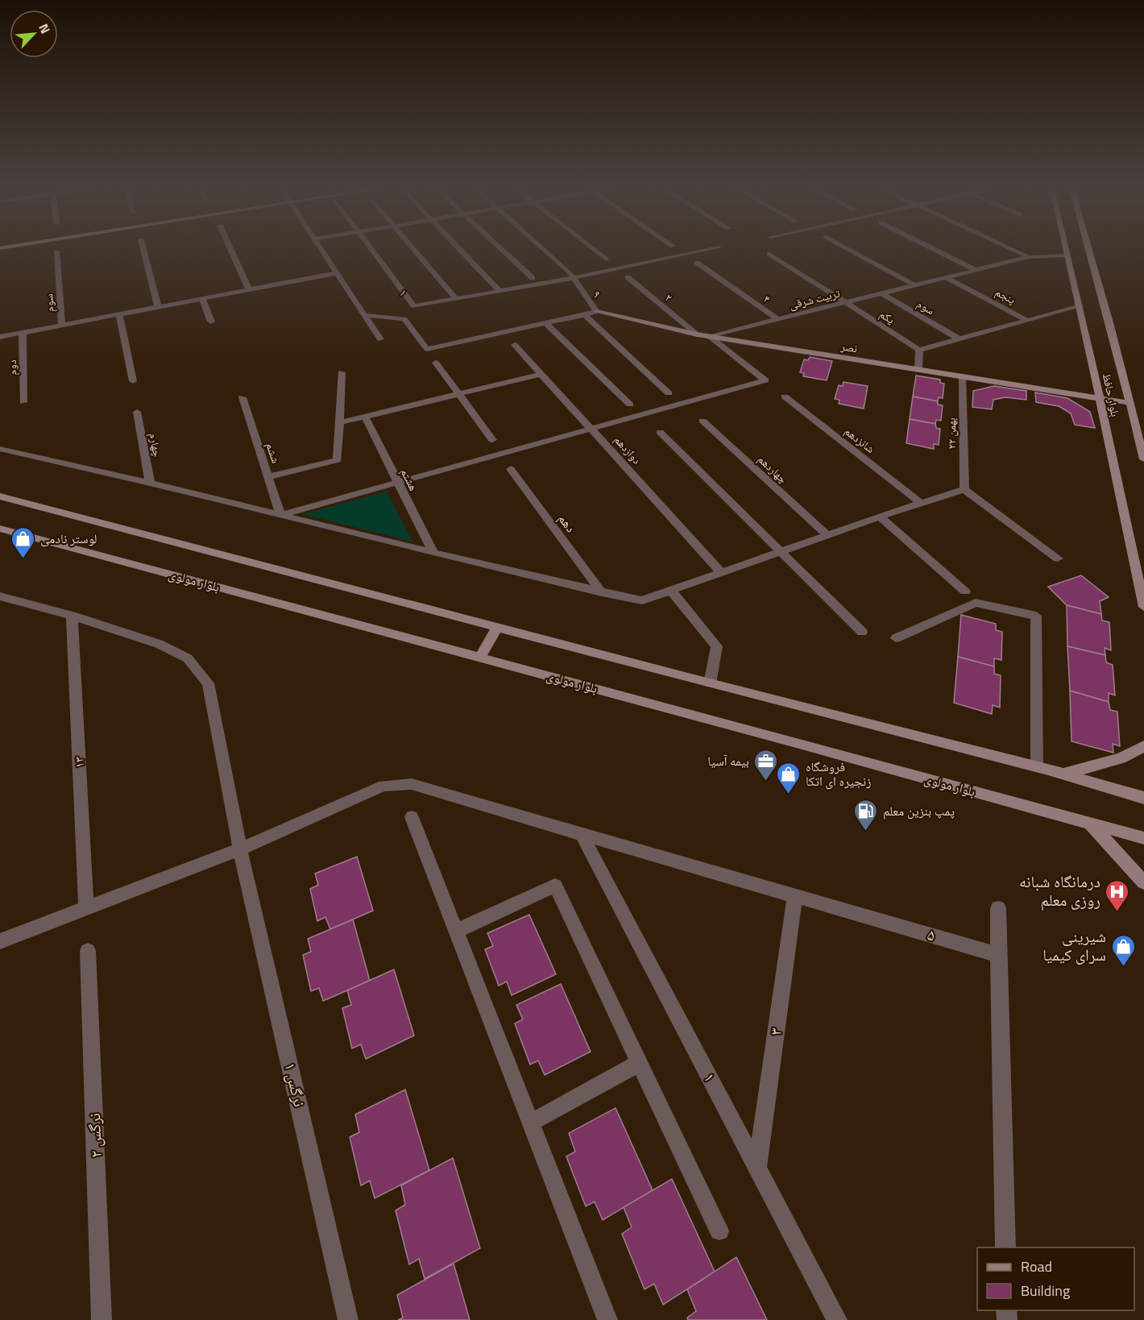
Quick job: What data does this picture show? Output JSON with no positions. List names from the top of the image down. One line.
{"streets":{"street":["۱","۹","پنجم","۲","۴","تربیت شرقی","سوم","یکم","نصر","دوم","بلوار حافظ","۲۲ بهمن","شانزدهم","چهارم","دوازدهم","ششم","چهاردهم","هشتم","دهم","بلوار مولوی","۱۳","۵","۳","نرگس ۱","نرگس ۲"]},"crossings":[["۱","۵"],["۱","۳"],["۹","نصر"],["پنجم","تربیت شرقی"],["۲","نصر"],["۴","تربیت شرقی"],["تربیت شرقی","سوم"],["تربیت شرقی","یکم"],["تربیت شرقی","نصر"],["تربیت شرقی","بلوار حافظ"],["نصر","بلوار حافظ"],["نصر","۲۲ بهمن"],["۱۳","۵"],["۱۳","نرگس ۱"],["۵","۳"],["۵","نرگس ۱"]],"places":{"shop":["لوستر نادمی","فروشگاه زنجیره ای اتکا","شیرینی سرای کیمیا"],"office":["بیمه آسیا"],"fuel station":["پمپ بنزین معلم"],"hospital":["درمانگاه شبانه روزی معلم"]},"legend":["Road","Building"],"north":"top right"}
